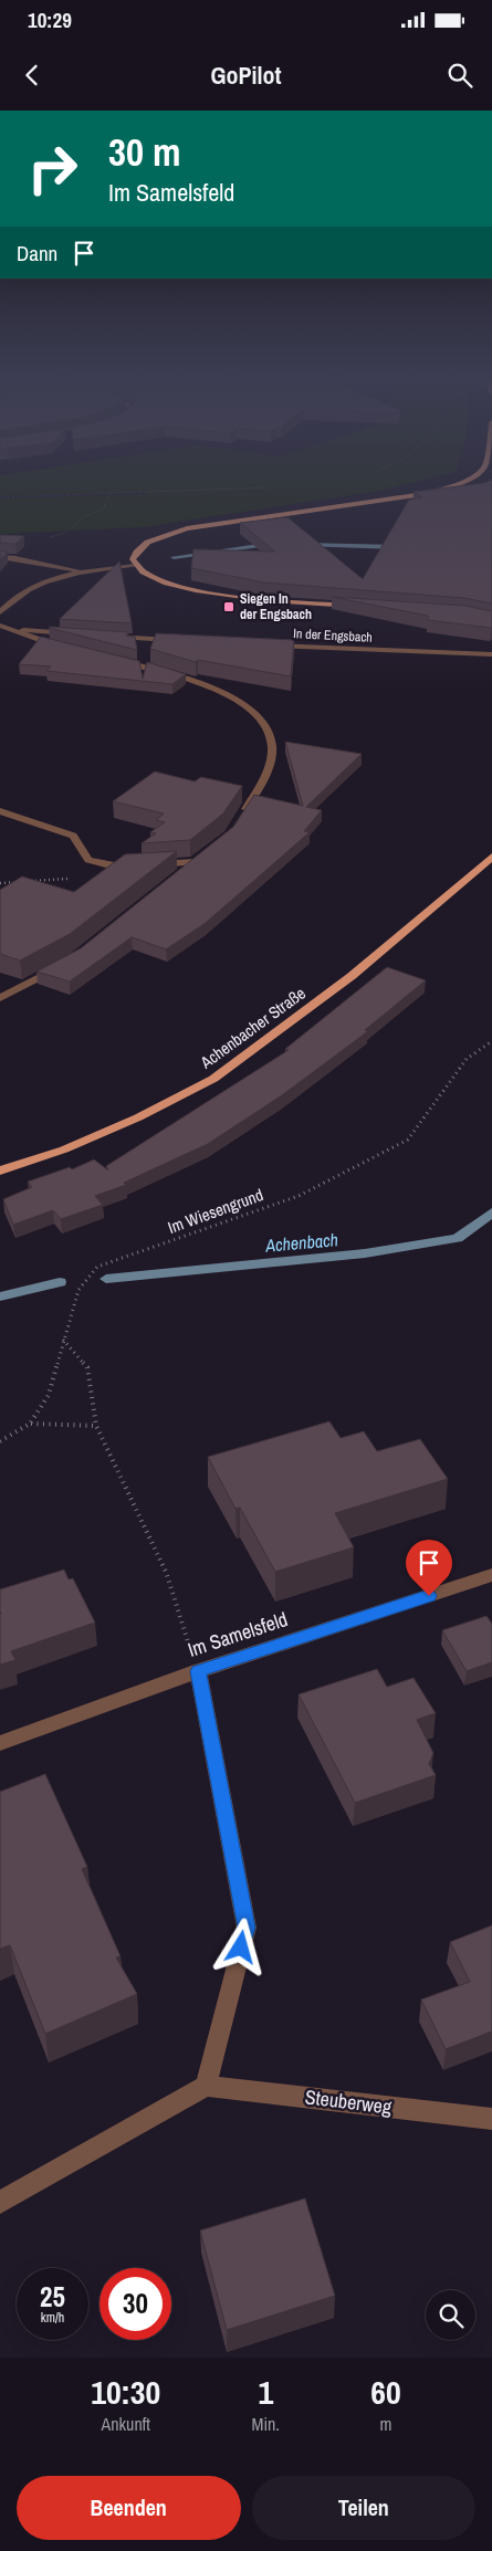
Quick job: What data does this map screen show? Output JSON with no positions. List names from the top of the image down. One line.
{"streets":{"main road":["Achenbacher Straße"],"street":["In der Engsbach","Im Samelsfeld","Steuberweg"],"path":["Im Wiesengrund"]},"water":["Achenbach"],"places":{"transit":["Siegen In der Engsbach"]},"page":{"status":"10:29","header":"GoPilot","turn":["30 m","Im Samelsfeld"],"then":"Dann","speed":"25 km/h","limit":"30","eta":["10:30","Ankunft","1","Min.","60","m"],"buttons":["Beenden","Teilen"]}}
